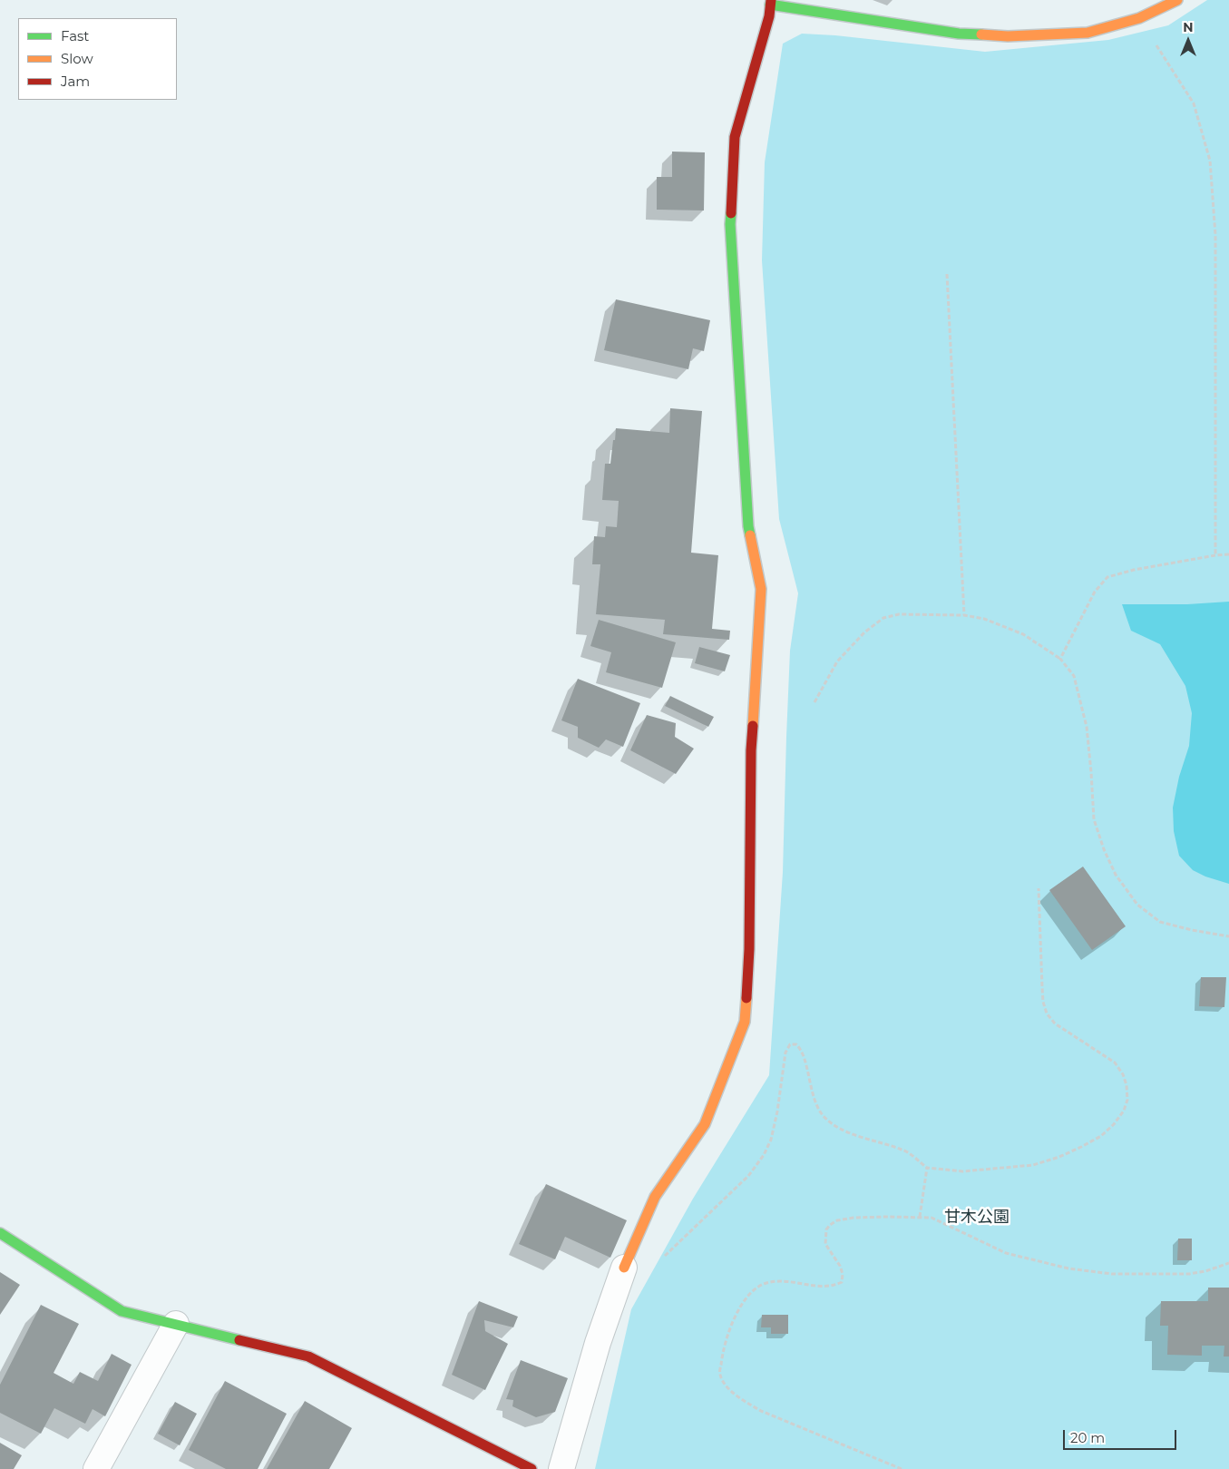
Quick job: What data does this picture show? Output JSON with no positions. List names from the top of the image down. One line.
{"parks":["甘木公園"],"legend":["Fast","Slow","Jam"],"scale_bar":"20 m","north":"top"}
